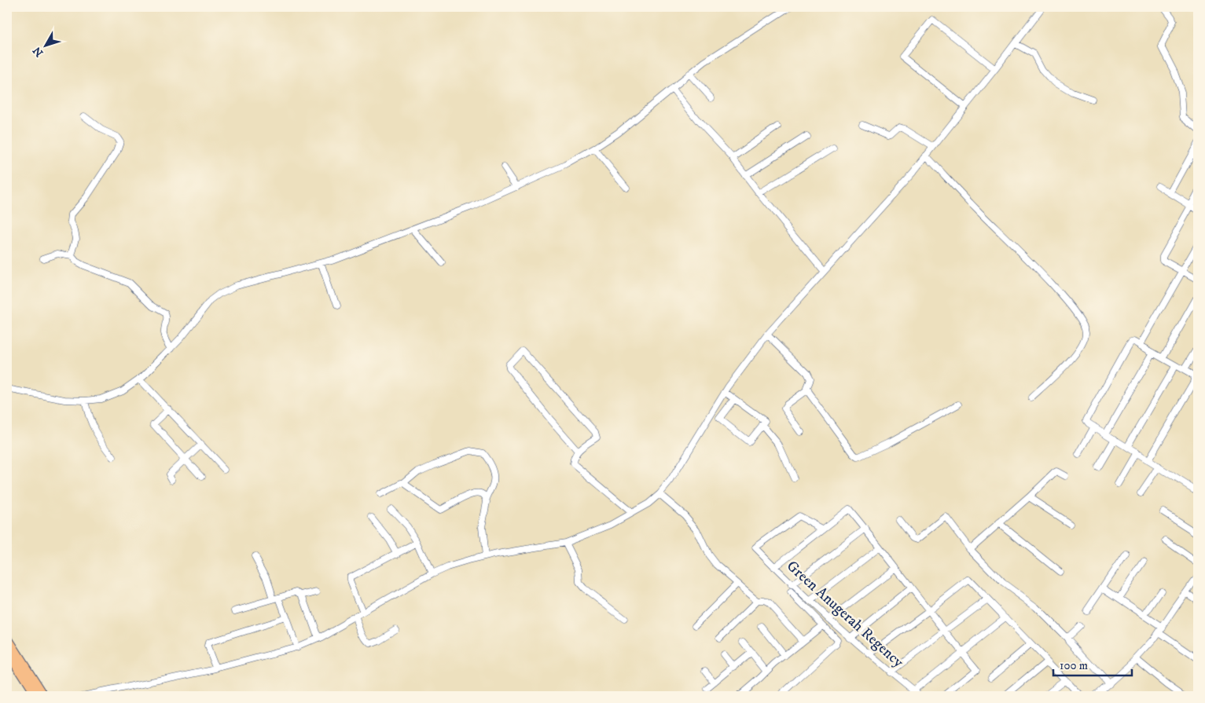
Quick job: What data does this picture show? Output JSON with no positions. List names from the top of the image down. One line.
{"streets":{"street":["Green Anugerah Regency"]},"scale_bar":"100 m","north":"bottom left"}
